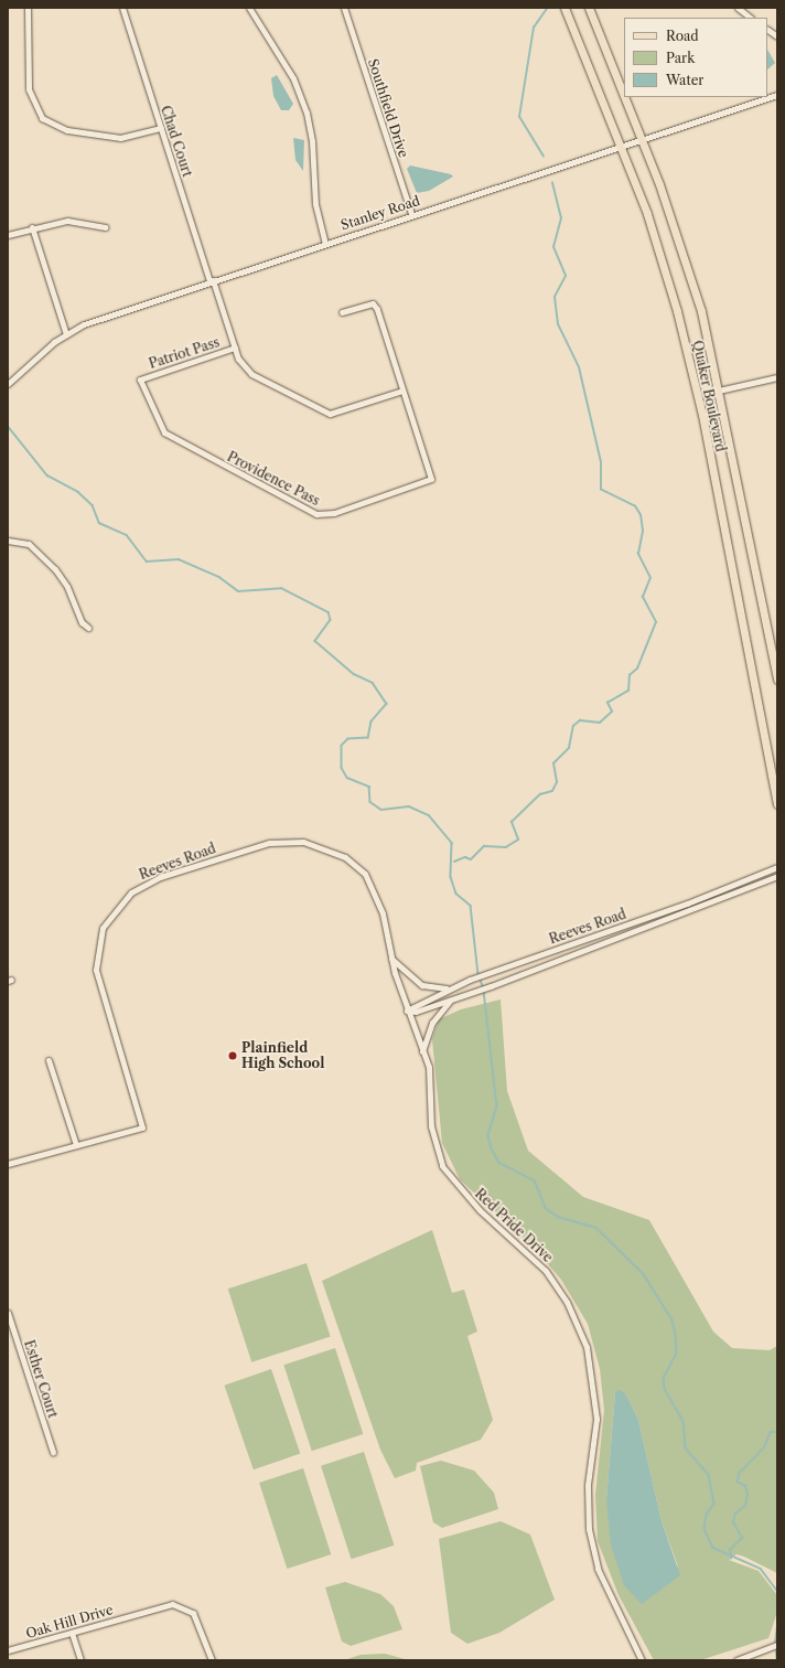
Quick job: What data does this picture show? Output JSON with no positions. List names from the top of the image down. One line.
{"streets":{"main road":["Quaker Boulevard"],"street":["Southfield Drive","Chad Court","Stanley Road","Patriot Pass","Providence Pass","Reeves Road","Red Pride Drive","Esther Court","Oak Hill Drive"]},"crossings":[["Southfield Drive","Stanley Road"],["Chad Court","Stanley Road"],["Chad Court","Patriot Pass"],["Chad Court","Providence Pass"],["Stanley Road","Quaker Boulevard"],["Patriot Pass","Providence Pass"],["Reeves Road","Red Pride Drive"]],"places":["Plainfield High School"],"legend":["Road","Park","Water"]}
